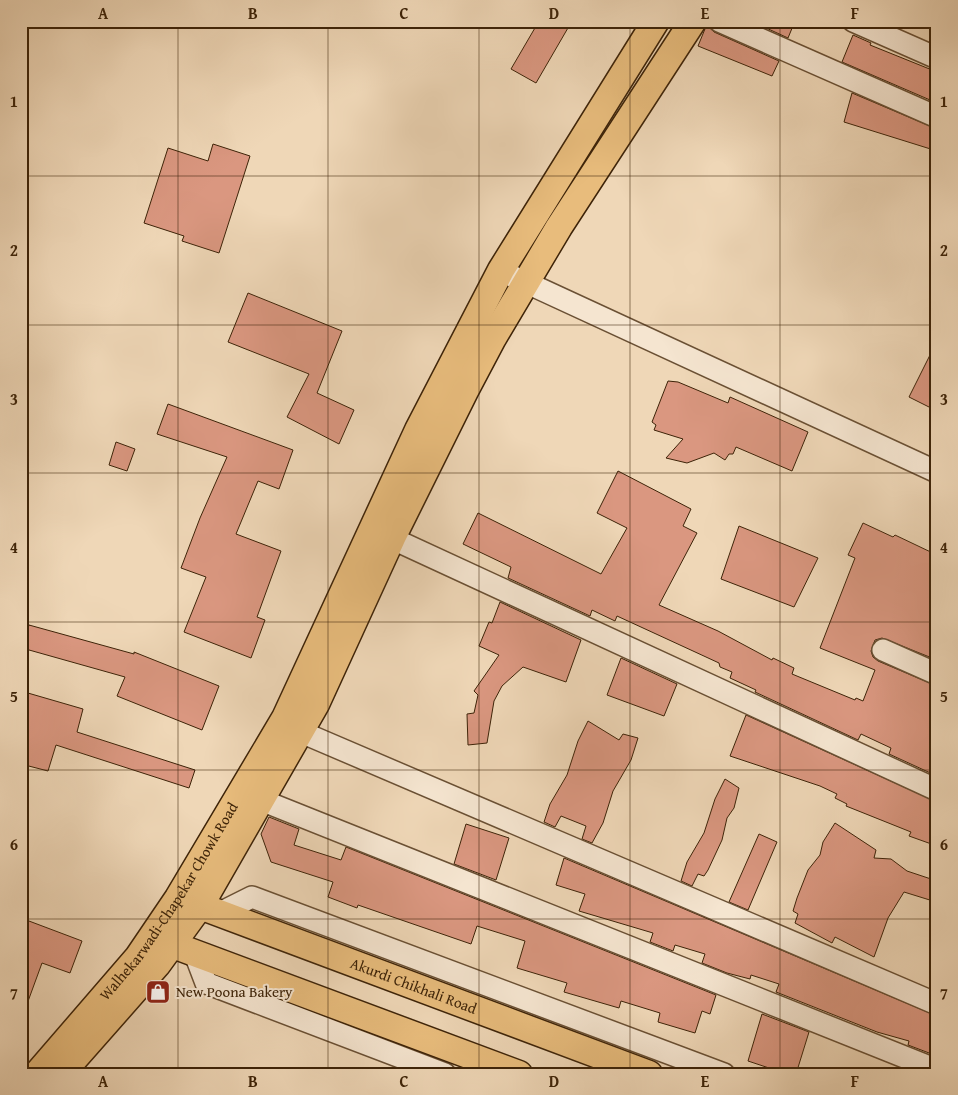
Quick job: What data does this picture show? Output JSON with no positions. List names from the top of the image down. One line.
{"streets":{"main road":["Walhekarwadi-Chapekar Chowk Road","Akurdi Chikhali Road"]},"crossings":[["Walhekarwadi-Chapekar Chowk Road","Akurdi Chikhali Road"]],"places":{"shop":["New Poona Bakery"]},"grid":{"columns":["A","B","C","D","E","F"],"rows":["1","2","3","4","5","6","7"]}}
